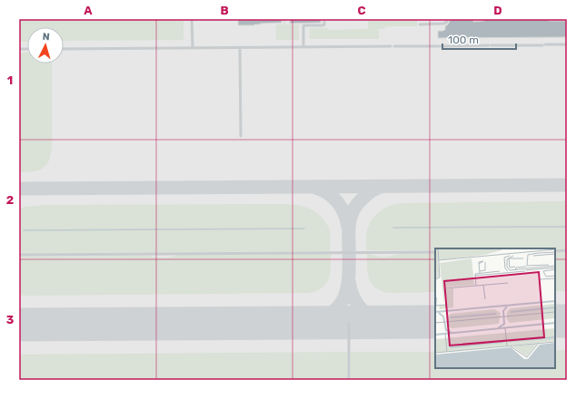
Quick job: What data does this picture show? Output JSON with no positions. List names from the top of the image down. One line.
{"scale_bar":"100 m","north":"top","grid":{"columns":["A","B","C","D"],"rows":["1","2","3"]}}
